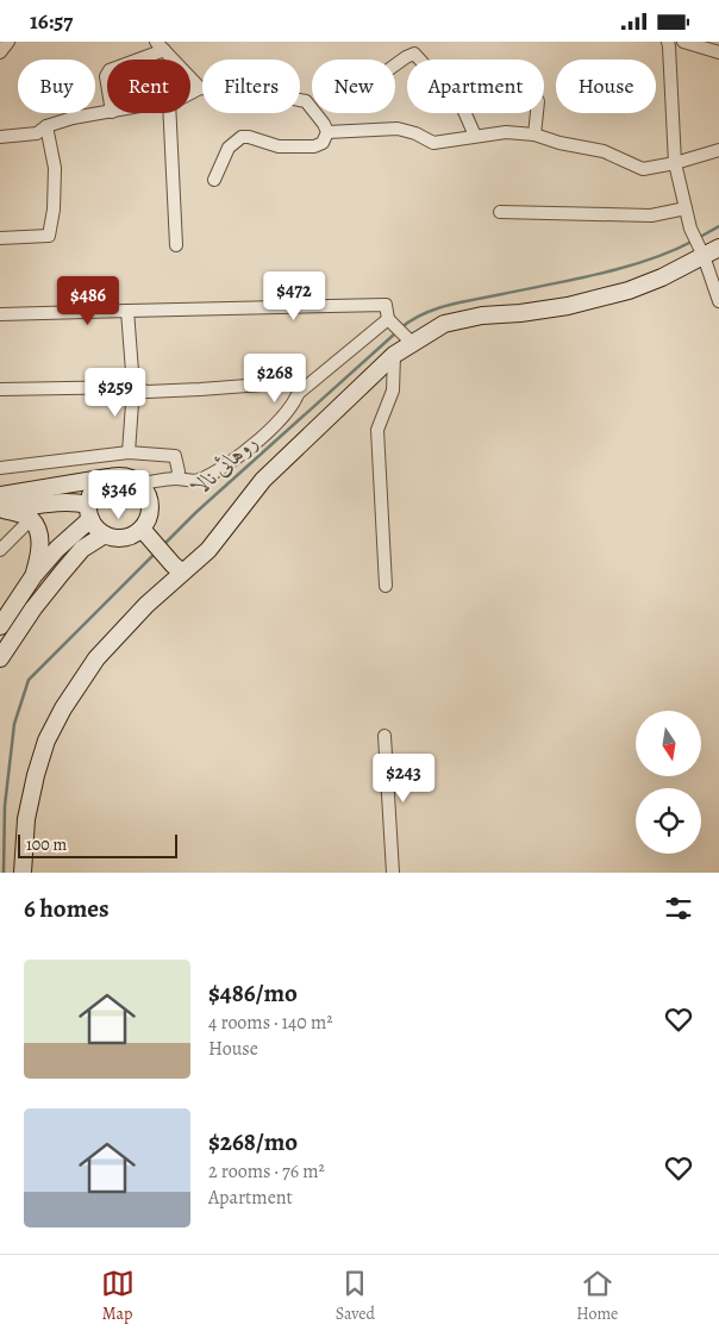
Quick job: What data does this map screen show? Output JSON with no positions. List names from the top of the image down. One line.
{"water":["روہائی نالا"],"scale_bar":"100 m","north":"bottom","page":{"status":"16:57","chip":["Buy","Rent","Filters","New","Apartment","House"],"price":["$472","$486","$268","$259","$346","$243"],"scale":"100 m","heading":"6 homes","list":[{"name":"$486/mo","note":"4 rooms · 140 m² · House"},{"name":"$268/mo","note":"2 rooms · 76 m² · Apartment"}],"tabs":["Map","Saved","Home"]}}
